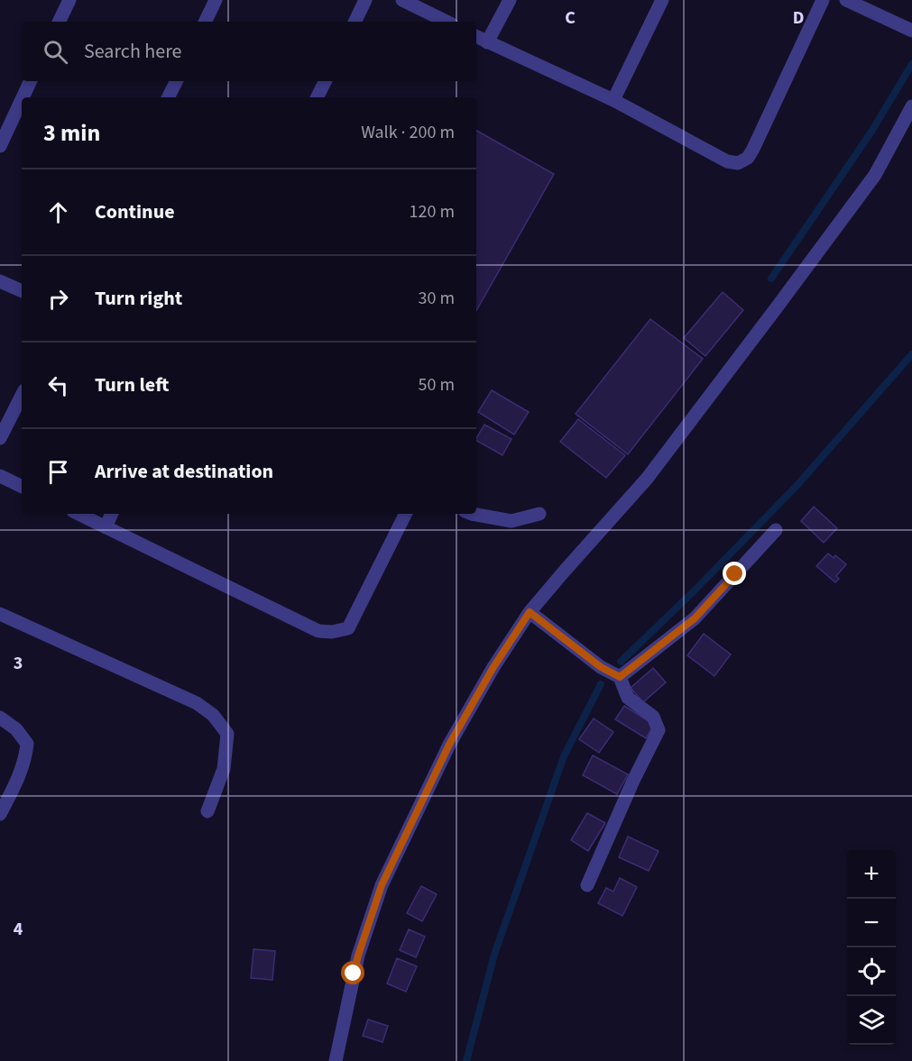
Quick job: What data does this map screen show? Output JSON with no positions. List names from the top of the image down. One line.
{"page":{"search":"Search here","heading":["3 min","Walk · 200 m"],"list":[["Continue","120 m"],["Turn right","30 m"],["Turn left","50 m"],"Arrive at destination"],"map_buttons":["+","−"]},"grid":{"columns":["C","D"],"rows":["3","4"]}}
